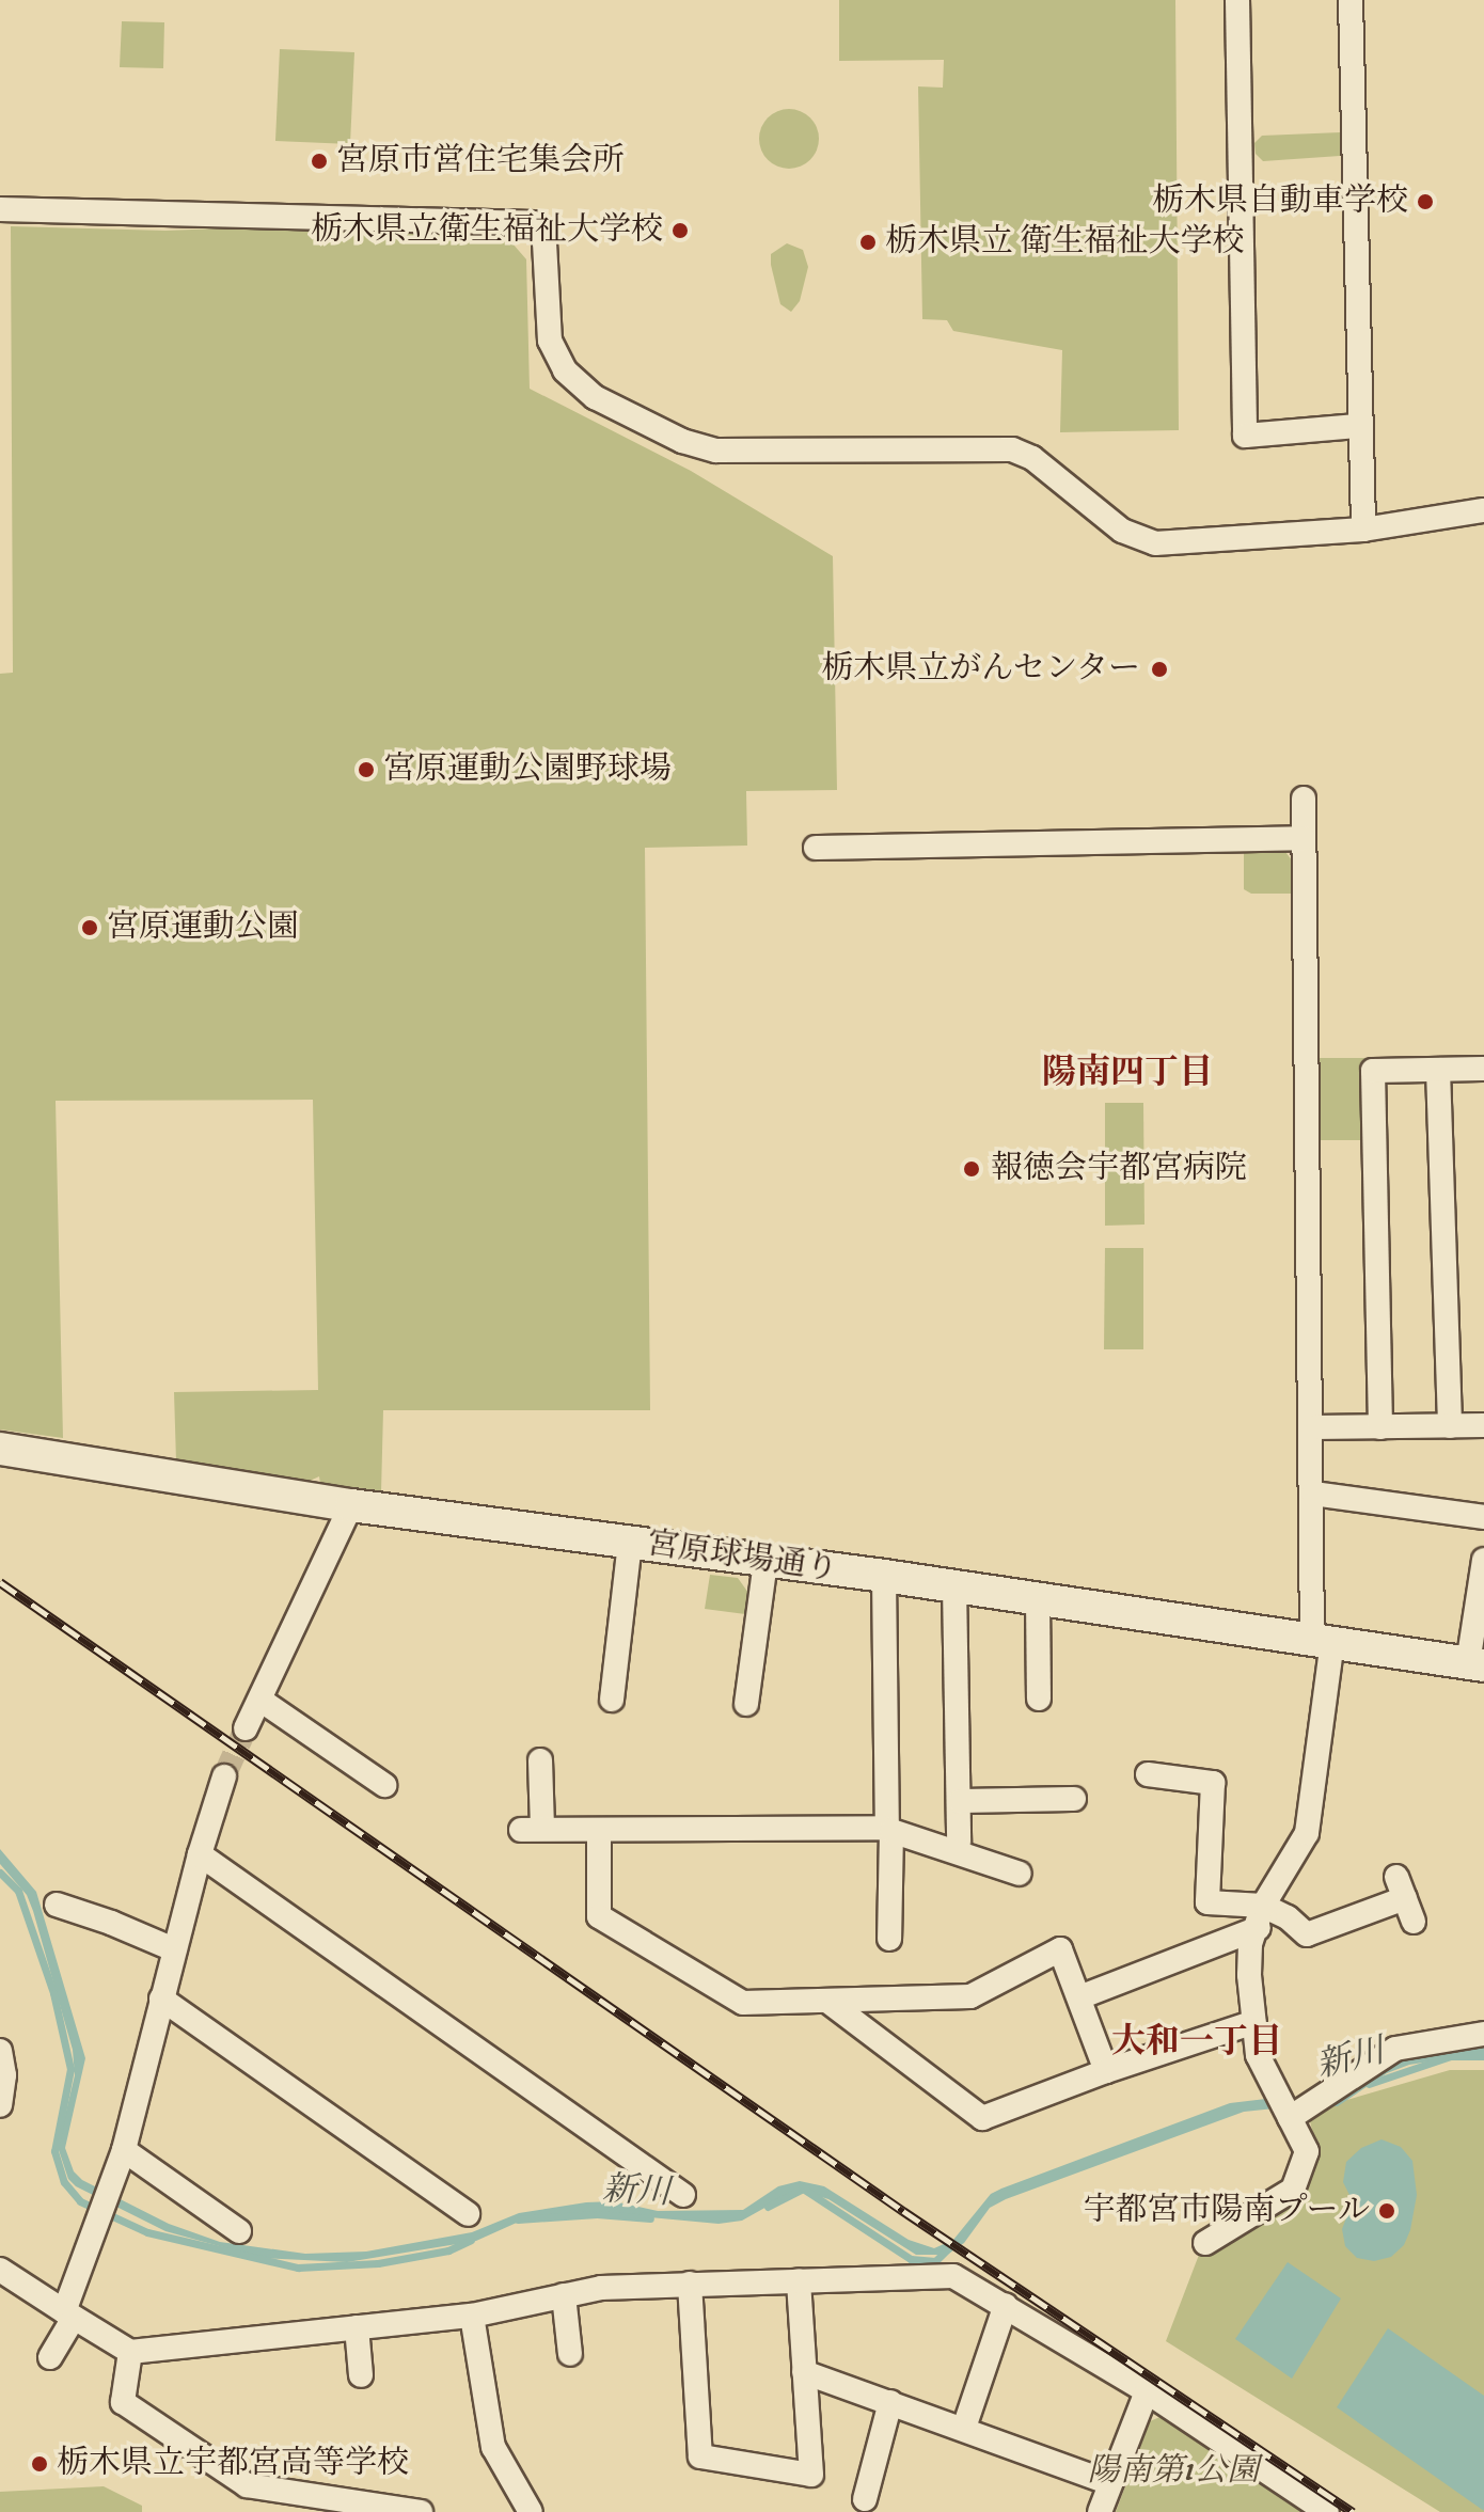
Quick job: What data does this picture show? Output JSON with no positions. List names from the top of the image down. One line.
{"streets":{"street":["宮原球場通り"]},"districts":["陽南四丁目","大和一丁目"],"water":["新川"],"parks":["陽南第1公園"],"places":["宮原市営住宅集会所","栃木県自動車学校","栃木県立衛生福祉大学校","栃木県立 衛生福祉大学校","栃木県立がんセンター","宮原運動公園野球場","宮原運動公園","報徳会宇都宮病院","宇都宮市陽南プール","栃木県立宇都宮高等学校"]}
